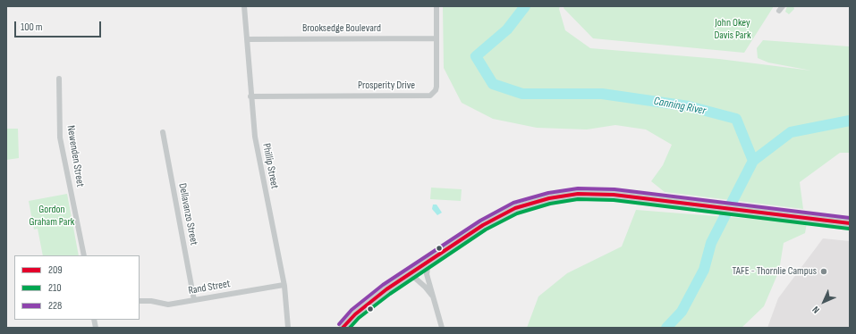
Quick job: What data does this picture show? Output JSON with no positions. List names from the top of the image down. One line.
{"streets":{"street":["Brooksedge Boulevard","Prosperity Drive","Newenden Street","Phillip Street","Dellavanzo Street","Rand Street"]},"crossings":[["Brooksedge Boulevard","Prosperity Drive"],["Brooksedge Boulevard","Phillip Street"],["Prosperity Drive","Phillip Street"],["Phillip Street","Rand Street"],["Dellavanzo Street","Rand Street"]],"water":["Canning River"],"parks":["John Okey Davis Park","Gordon Graham Park"],"places":["TAFE - Thornlie Campus"],"lines":["transit line 228","transit line 209","transit line 210"],"legend":["209","210","228"],"scale_bar":"100 m","north":"bottom left"}
